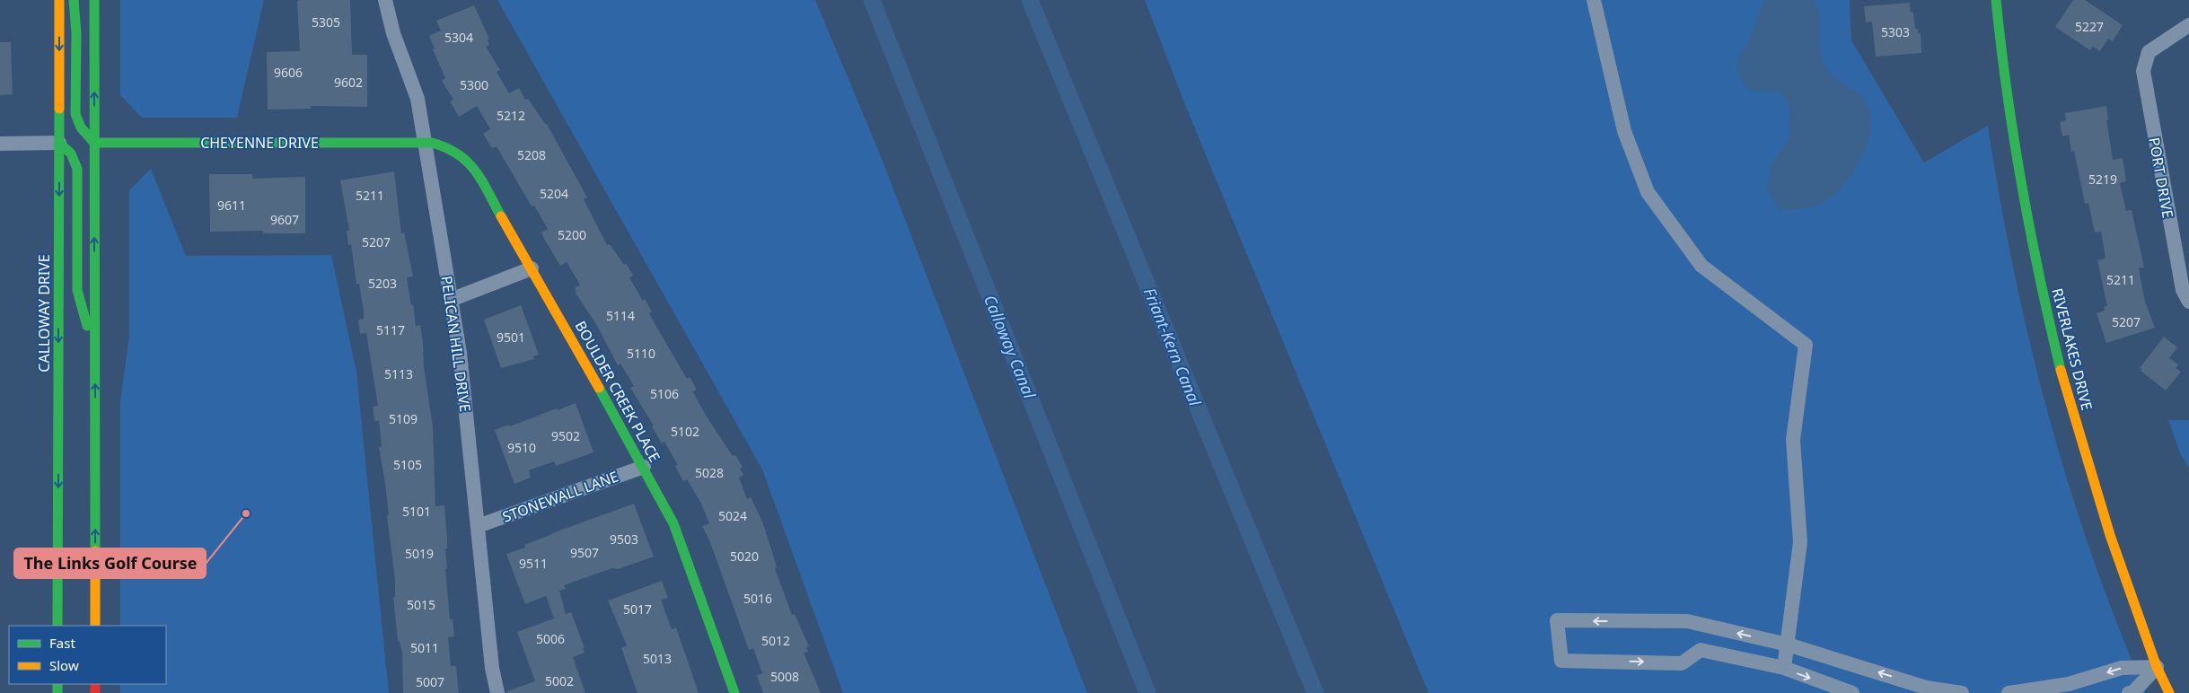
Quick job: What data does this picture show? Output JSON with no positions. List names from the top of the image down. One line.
{"streets":{"main road":["CHEYENNE DRIVE","CALLOWAY DRIVE","RIVERLAKES DRIVE","BOULDER CREEK PLACE"],"street":["PORT DRIVE","PELICAN HILL DRIVE","STONEWALL LANE"]},"crossings":[["CHEYENNE DRIVE","PELICAN HILL DRIVE"],["CHEYENNE DRIVE","BOULDER CREEK PLACE"],["PELICAN HILL DRIVE","BOULDER CREEK PLACE"],["PELICAN HILL DRIVE","STONEWALL LANE"],["BOULDER CREEK PLACE","STONEWALL LANE"]],"water":["Calloway Canal","Friant-Kern Canal"],"places":["The Links Golf Course"],"house_numbers":["5305","5227","5303","5304","9606","9602","5300","5212","5208","5219","5204","5211","9611","9607","5200","5207","5211","5203","5114","5207","5117","9501","5110","5113","5106","5109","5102","9502","9510","5105","5028","5101","5024","9503","9507","5019","5020","9511","5016","5015","5017","5006","5012","5011","5013","5008","5002","5007"],"legend":["Fast","Slow"]}
